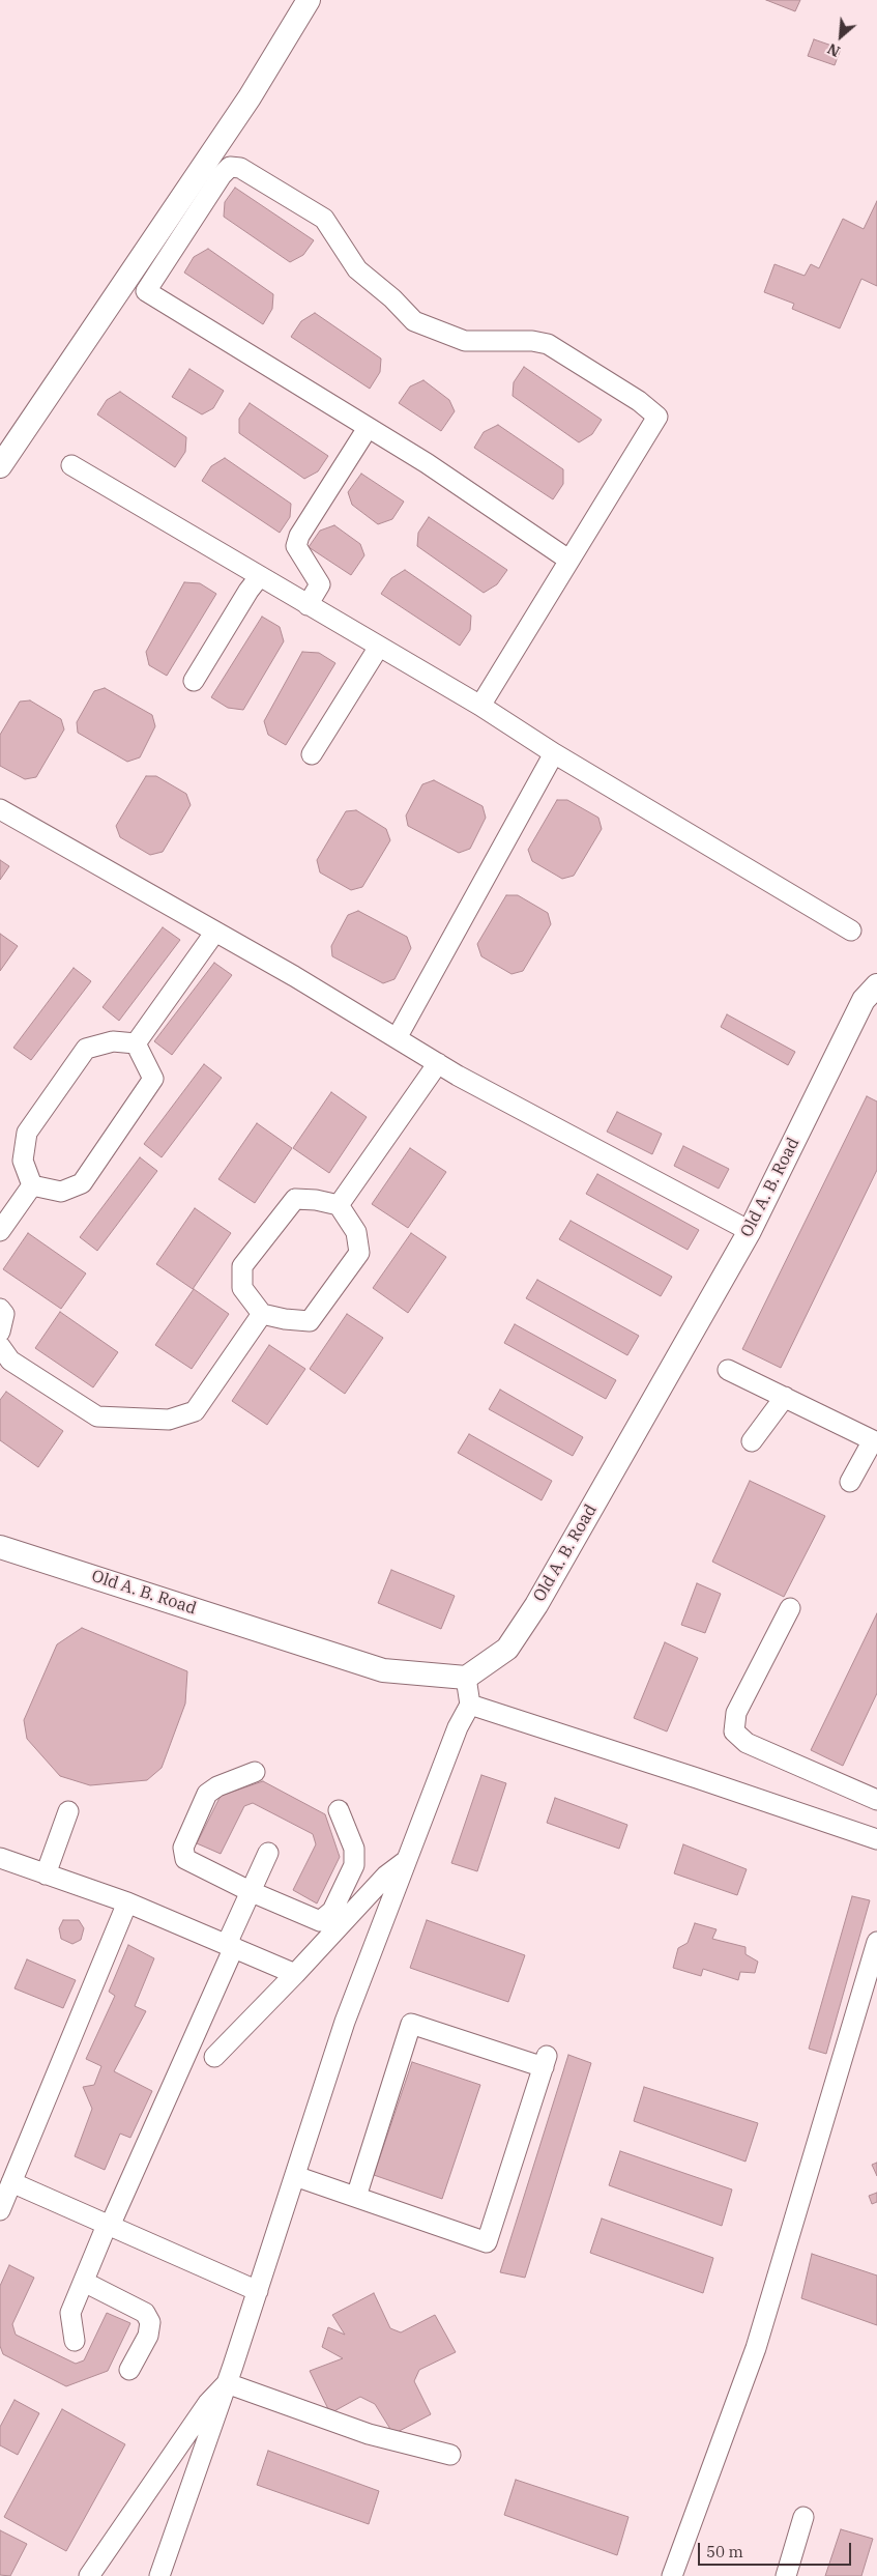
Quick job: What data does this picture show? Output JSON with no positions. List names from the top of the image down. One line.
{"streets":{"street":["Old A. B. Road"]},"scale_bar":"50 m","north":"bottom left"}
